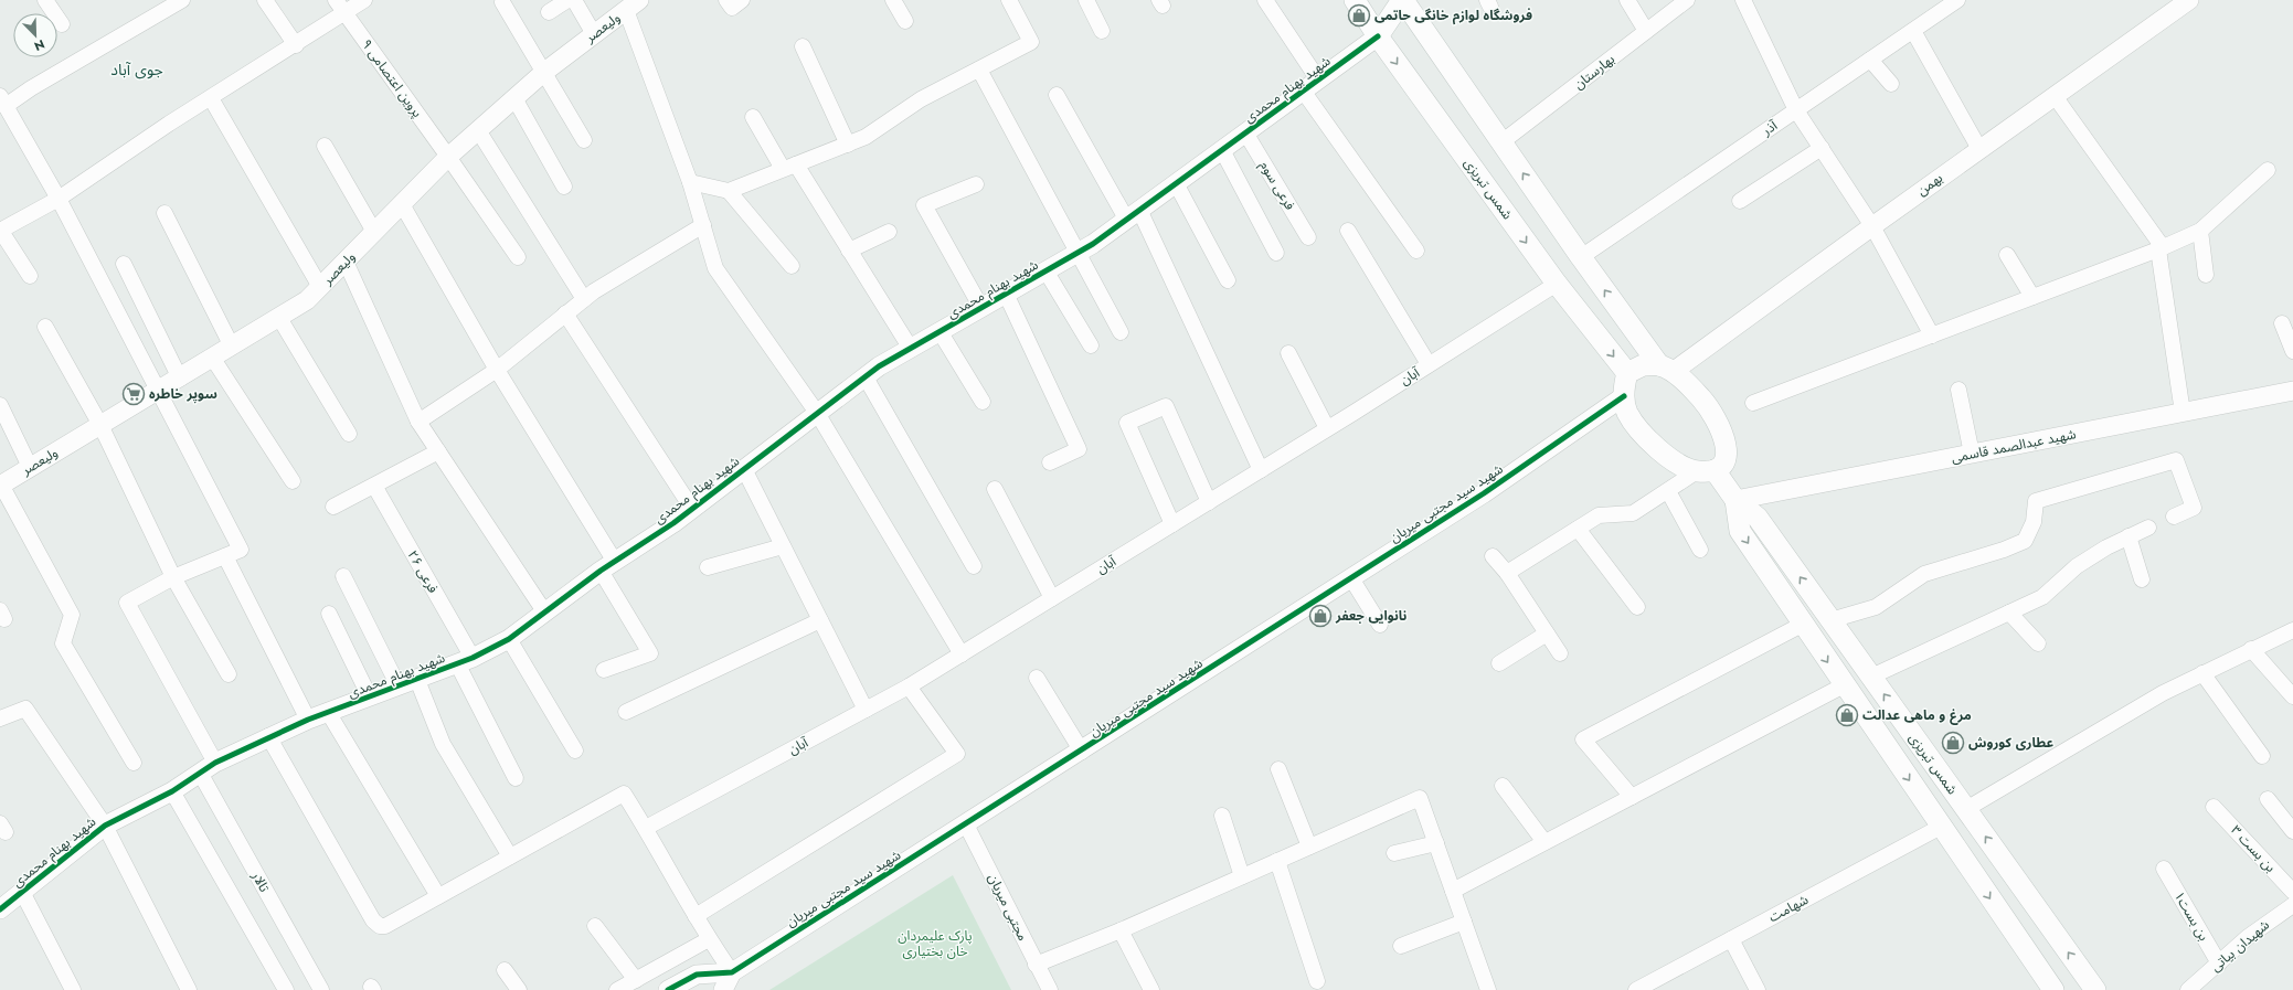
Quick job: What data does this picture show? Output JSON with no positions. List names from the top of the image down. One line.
{"streets":{"main road":["شمس تبریزی"],"street":["ولیعصر","بهارستان","پروین اعتصامی ۹","شهید بهنام محمدی","آذر","بهمن","فرعی سوم","آبان","شهید عبدالصمد قاسمی","شهید سید مجتبی میریان","فرعی ۲۶","بن بست ۳","تالار","مجتبی میریان","شهامت","بن بست۱","شهیدان بیاتی"]},"crossings":[["ولیعصر","پروین اعتصامی ۹"],["شهید بهنام محمدی","فرعی سوم"],["شهید بهنام محمدی","شمس تبریزی"],["شهید بهنام محمدی","فرعی ۲۶"],["شهید بهنام محمدی","تالار"],["شمس تبریزی","آبان"],["شمس تبریزی","شهید عبدالصمد قاسمی"],["شمس تبریزی","شهامت"],["شهید سید مجتبی میریان","مجتبی میریان"],["بن بست۱","شهیدان بیاتی"]],"districts":["جوی آباد"],"parks":["پارک علیمردان خان بختیاری"],"places":{"shop":["فروشگاه لوازم خانگی حاتمی","نانوایی جعفر","مرغ و ماهی عدالت","عطاری کوروش"],"supermarket":["سوپر خاطره"]},"north":"bottom right"}
